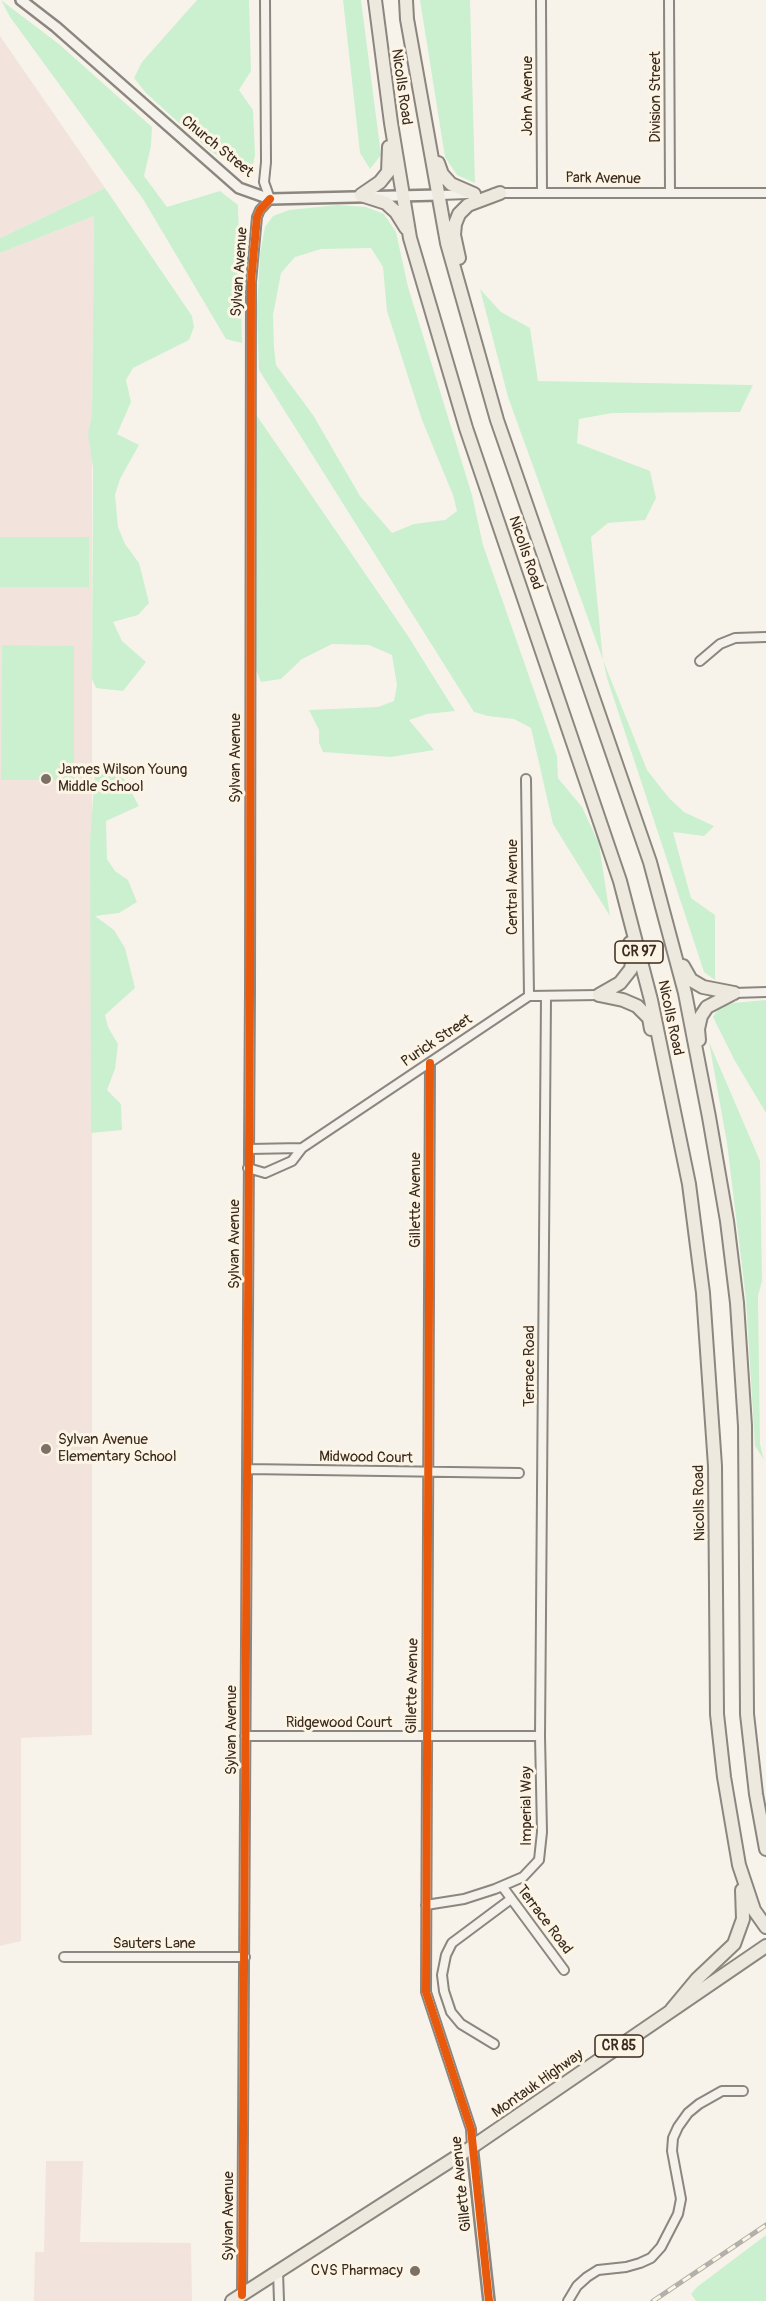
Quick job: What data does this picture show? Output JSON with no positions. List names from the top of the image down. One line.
{"streets":{"main road":["Nicolls Road","CR 97","CR 85","Montauk Highway"],"street":["John Avenue","Division Street","Church Street","Park Avenue","Sylvan Avenue","Central Avenue","Purick Street","Gillette Avenue","Terrace Road","Midwood Court","Ridgewood Court","Imperial Way","Sauters Lane"]},"crossings":[["Nicolls Road","Church Street"],["Nicolls Road","Park Avenue"],["John Avenue","Park Avenue"],["Division Street","Park Avenue"],["Church Street","Park Avenue"],["Church Street","Sylvan Avenue"],["Sylvan Avenue","Purick Street"],["Sylvan Avenue","Midwood Court"],["Sylvan Avenue","Ridgewood Court"],["Sylvan Avenue","Sauters Lane"],["Sylvan Avenue","Montauk Highway"],["Central Avenue","Purick Street"],["Purick Street","Gillette Avenue"],["Gillette Avenue","Midwood Court"],["Gillette Avenue","Ridgewood Court"],["Gillette Avenue","Imperial Way"],["Gillette Avenue","Montauk Highway"],["Terrace Road","Ridgewood Court"],["Terrace Road","Imperial Way"],["Ridgewood Court","Imperial Way"]],"places":["James Wilson Young Middle School","Sylvan Avenue Elementary School","CVS Pharmacy"]}
